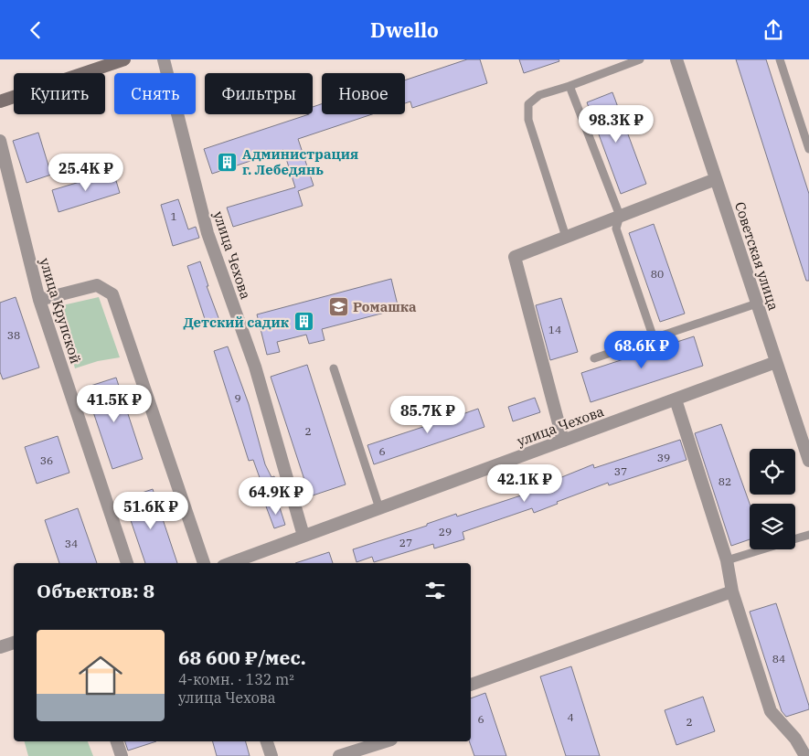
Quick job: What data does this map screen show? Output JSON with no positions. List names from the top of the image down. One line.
{"streets":{"street":["улица Чехова","Советская улица","улица Крупской"]},"crossings":[["улица Чехова","Советская улица"]],"places":{"building":["Администрация г. Лебедянь","Детский садик"],"school or university":["Ромашка"]},"house_numbers":["1","80","14","38","9","2","6","39","36","37","82","29","27","34","84","4","6","2"],"page":{"header":"Dwello","chip":["Купить","Снять","Фильтры","Новое"],"price":["98.3K ₽","25.4K ₽","68.6K ₽","41.5K ₽","85.7K ₽","42.1K ₽","64.9K ₽","51.6K ₽"],"heading":"Объектов: 8","list":[{"name":"68 600 ₽/мес.","note":"4-комн. · 132 m² · улица Чехова"}]}}
